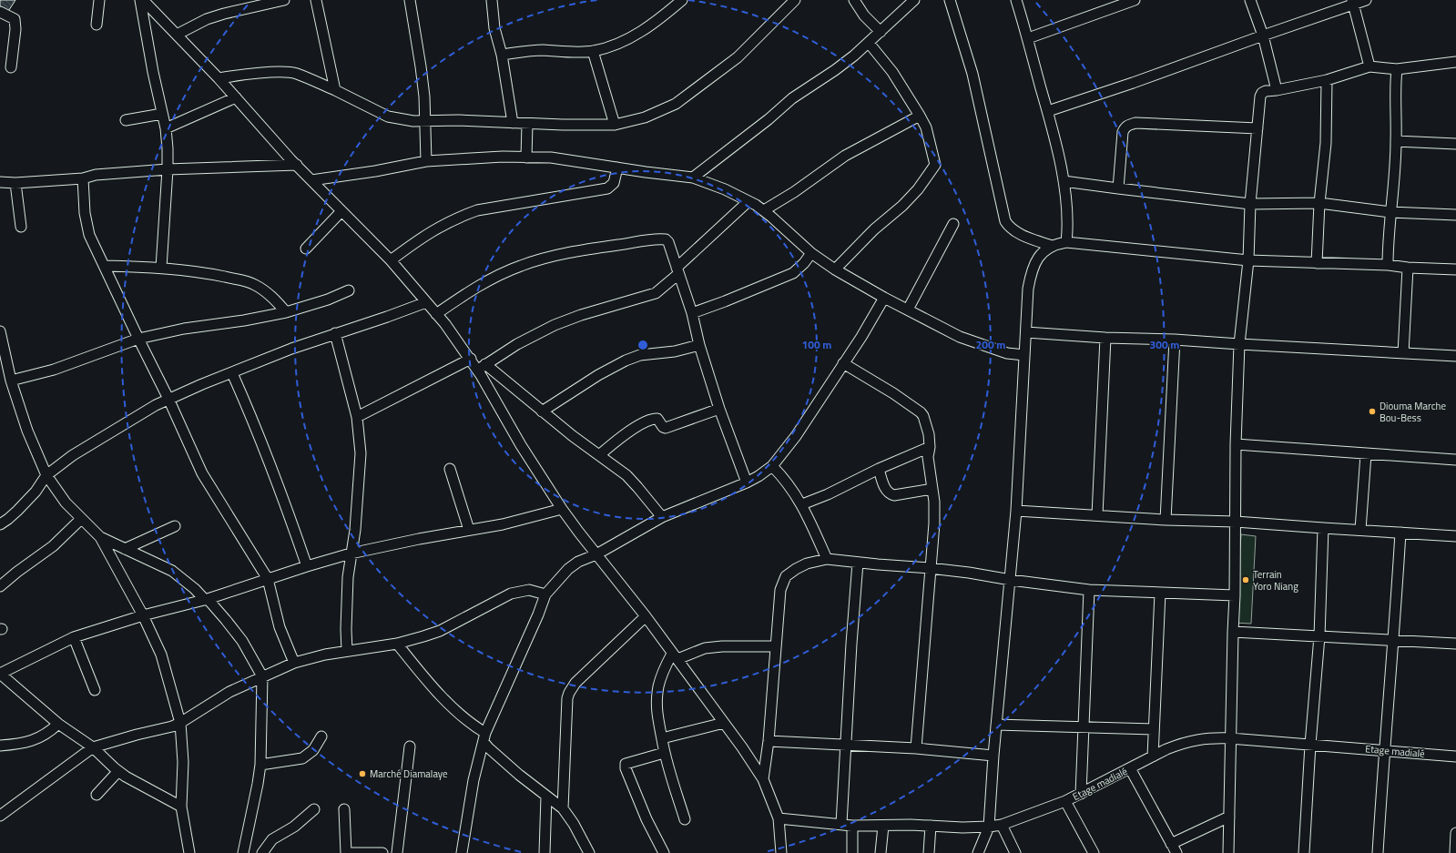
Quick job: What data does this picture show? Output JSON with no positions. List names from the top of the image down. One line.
{"streets":{"street":["Etage madialé"]},"places":["Diouma Marche Bou-Bess","Terrain Yoro Niang","Marché Diamalaye"],"rings":["100 m","200 m","300 m"]}
